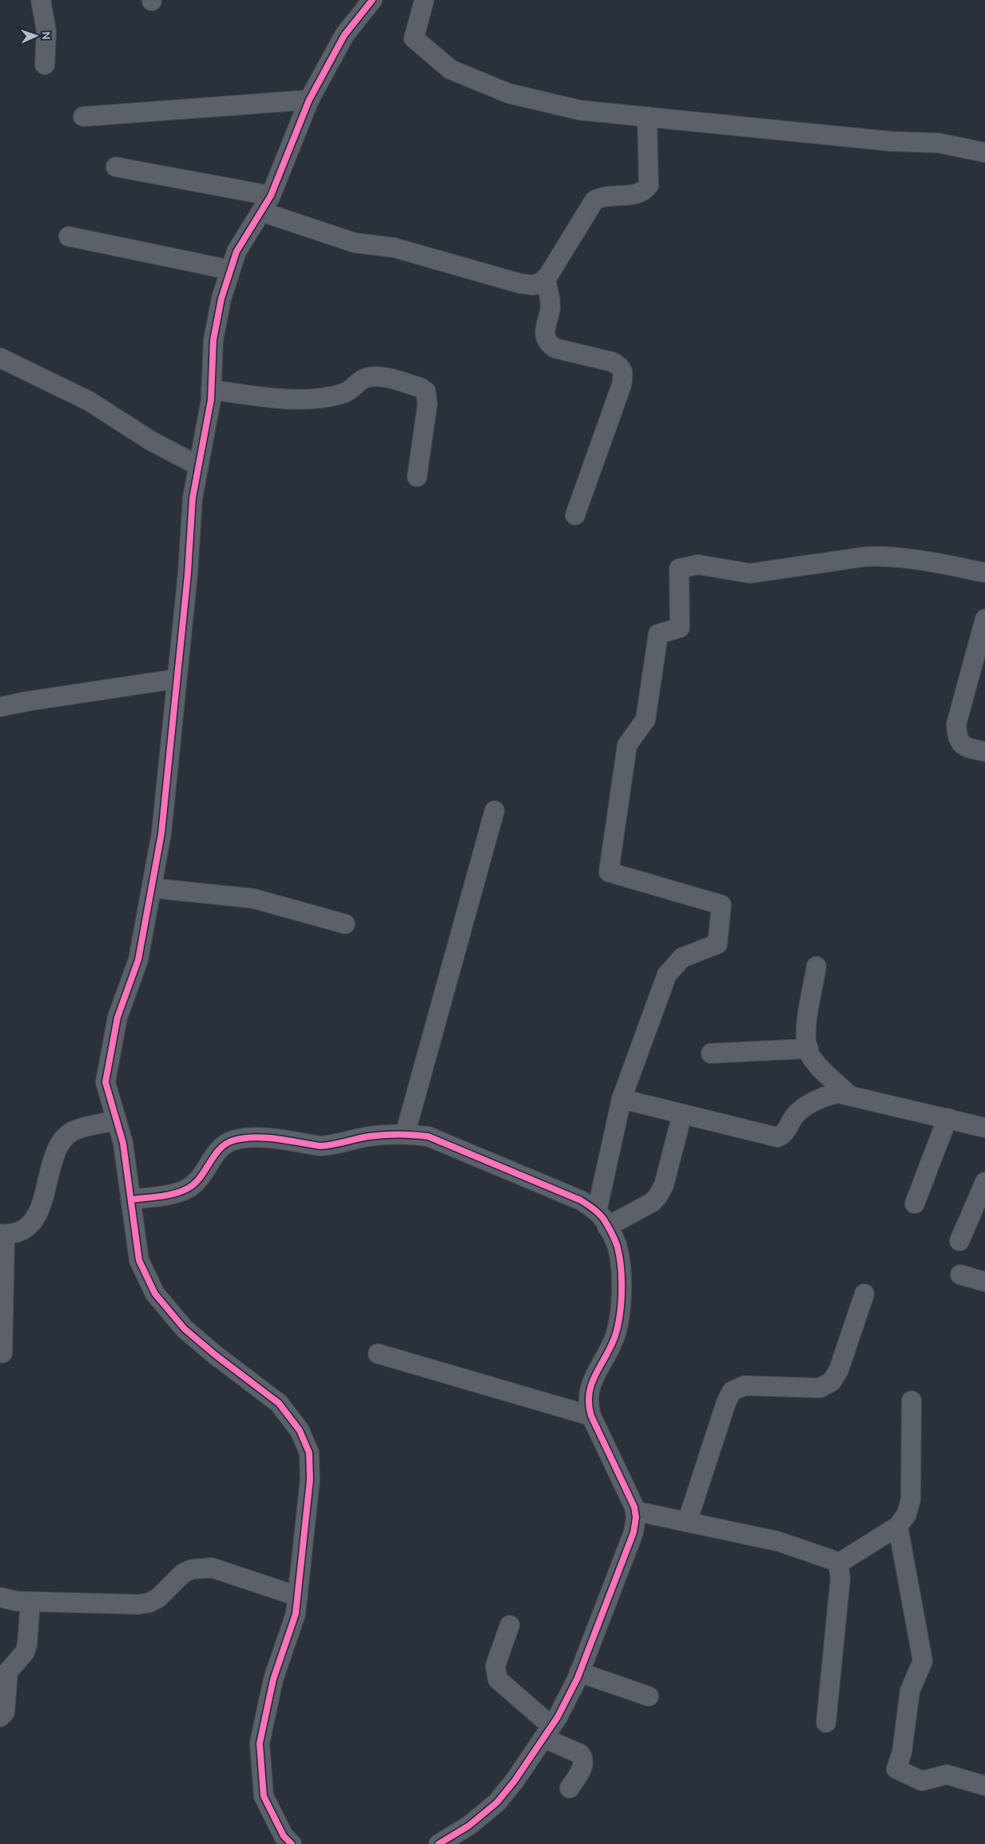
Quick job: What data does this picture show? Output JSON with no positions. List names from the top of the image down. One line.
{"north":"right"}
